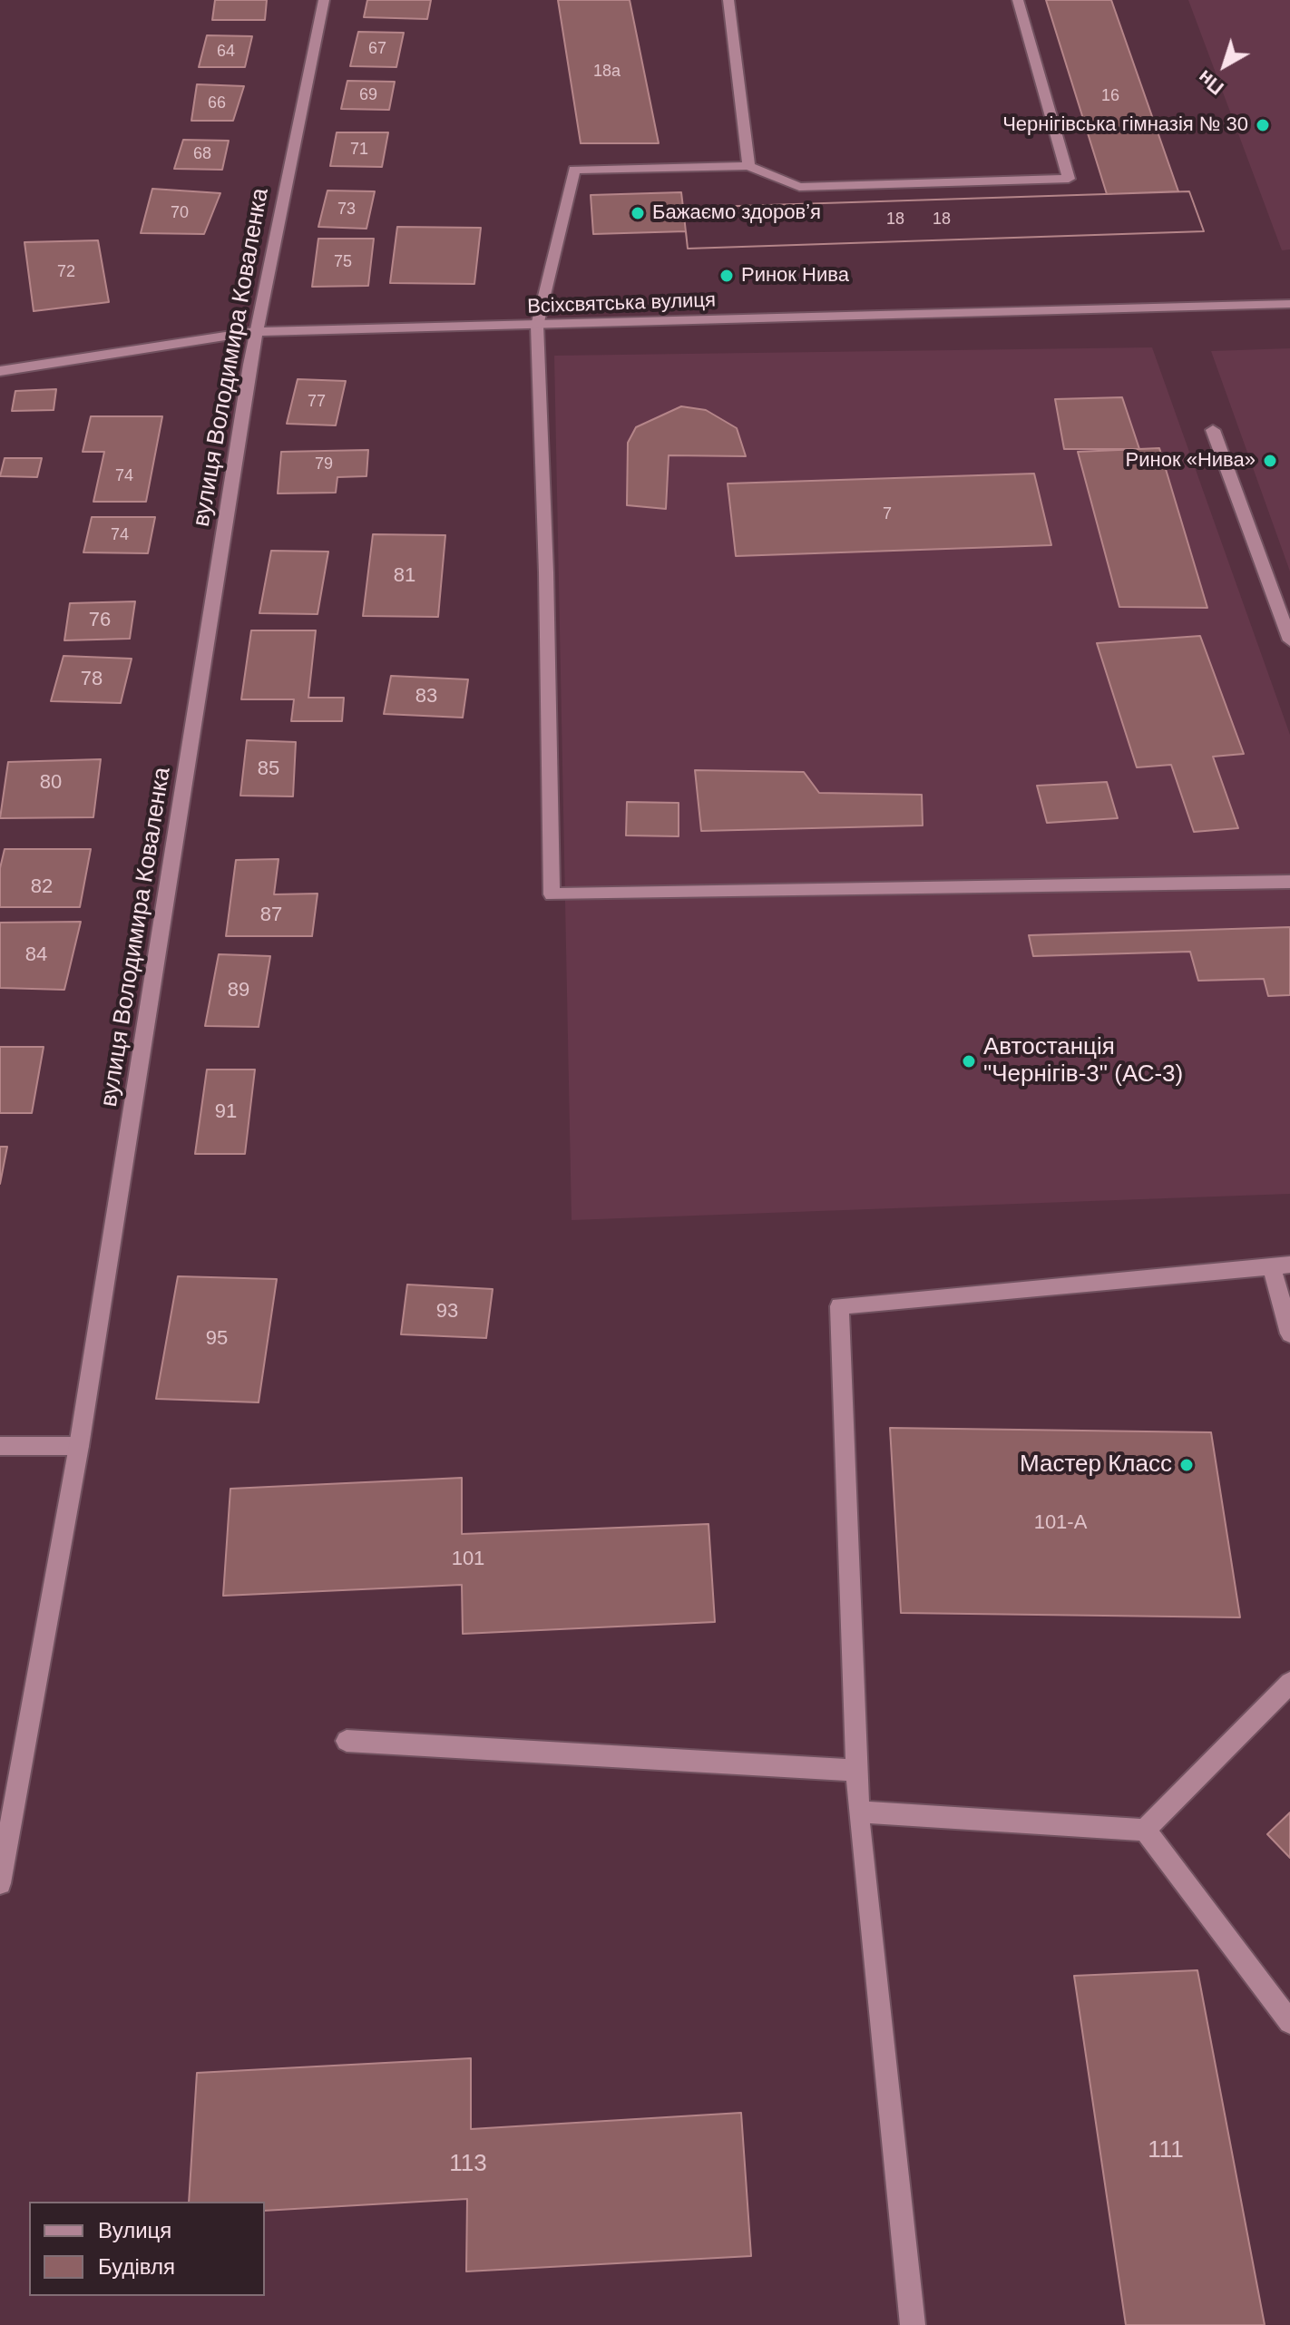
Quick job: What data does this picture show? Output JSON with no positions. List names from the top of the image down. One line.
{"streets":{"street":["Всіхсвятська вулиця","вулиця Володимира Коваленка"]},"crossings":[["Всіхсвятська вулиця","вулиця Володимира Коваленка"]],"places":["Чернігівська гімназія № 30","Бажаємо здоровʼя","Ринок Нива","Ринок «Нива»","Автостанція \"Чернігів-3\" (АС-3)","Мастер Класс"],"house_numbers":["67","64","18а","69","16","66","71","68","73","70","18","18","75","72","77","79","74","7","74","81","76","78","83","85","80","82","87","84","89","91","93","95","101-А","101","111","113"],"legend":["Вулиця","Будівля"],"north":"bottom left"}
